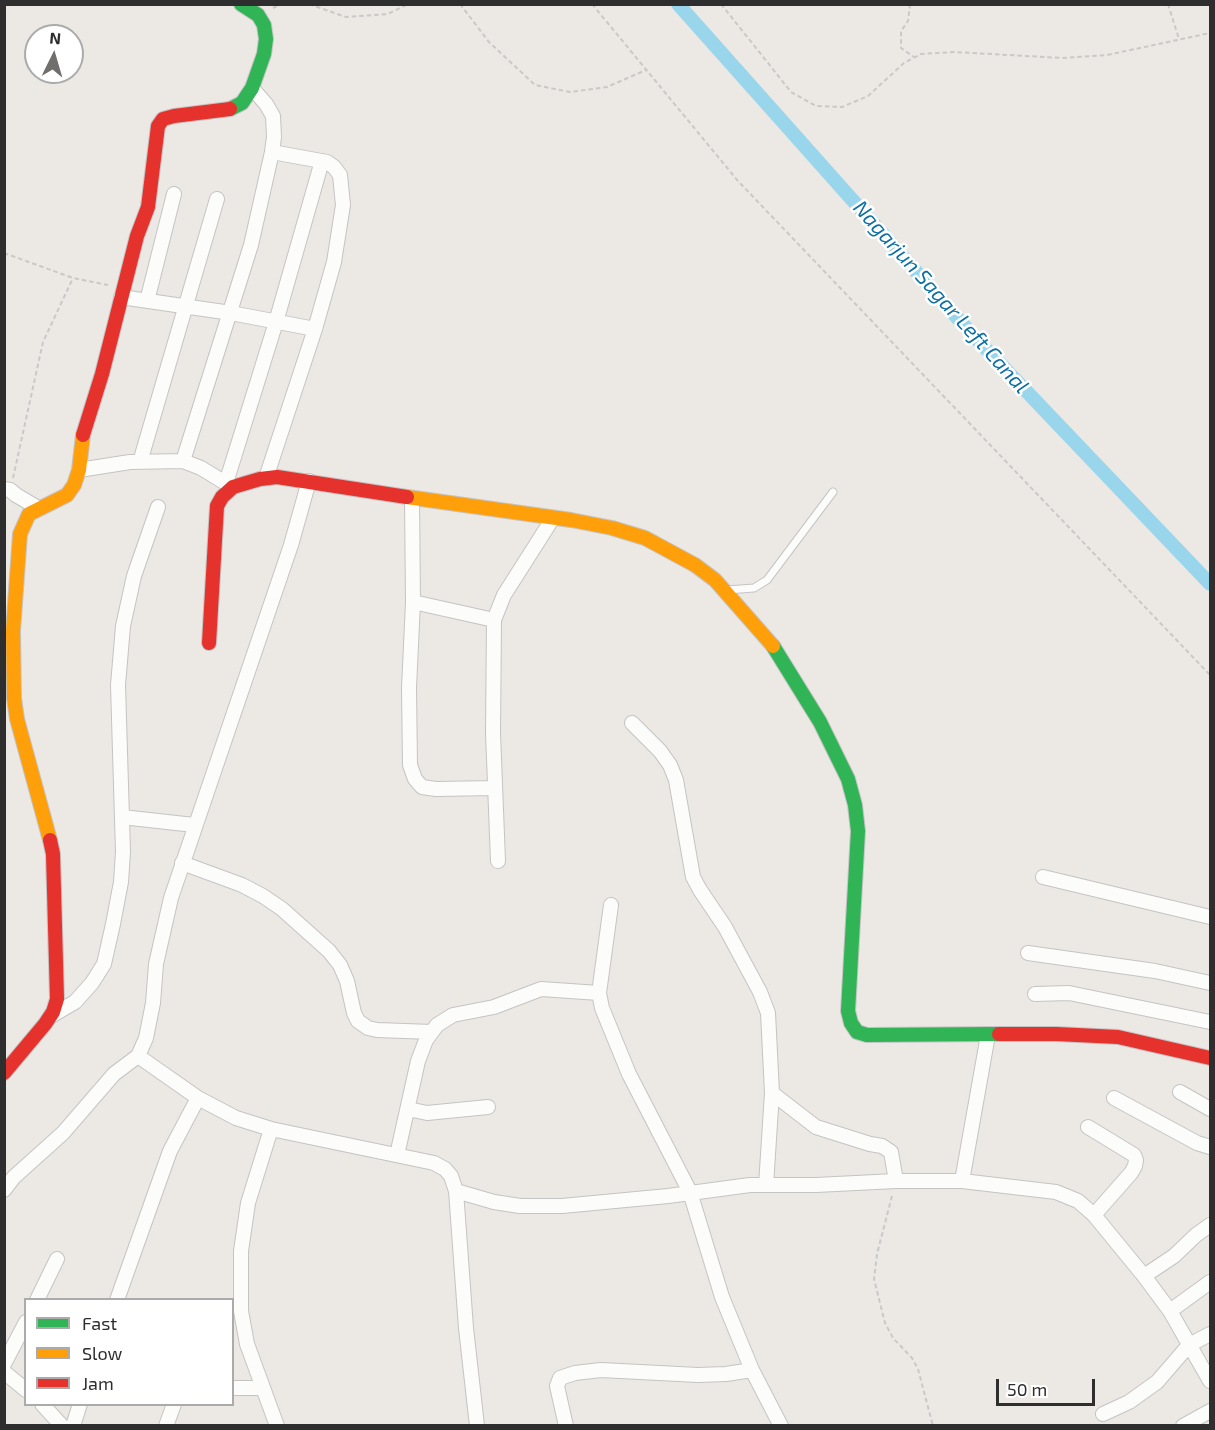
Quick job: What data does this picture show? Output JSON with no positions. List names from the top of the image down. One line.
{"water":["Nagarjun Sagar Left Canal"],"legend":["Fast","Slow","Jam"],"scale_bar":"50 m","north":"top"}
